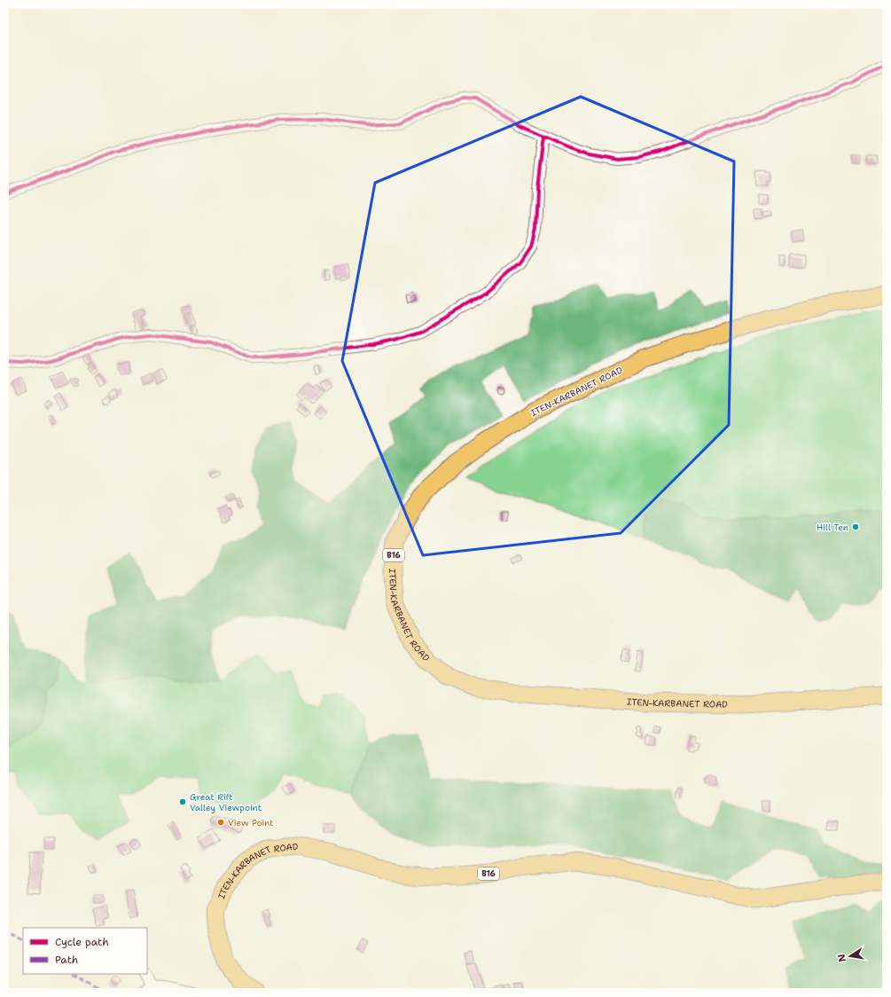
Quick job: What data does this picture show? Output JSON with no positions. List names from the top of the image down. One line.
{"streets":{"main road":["ITEN-KARBANET ROAD","B16"]},"places":["Hill Ten","Great Rift Valley Viewpoint","View Point"],"legend":["Cycle path","Path"],"north":"left"}
